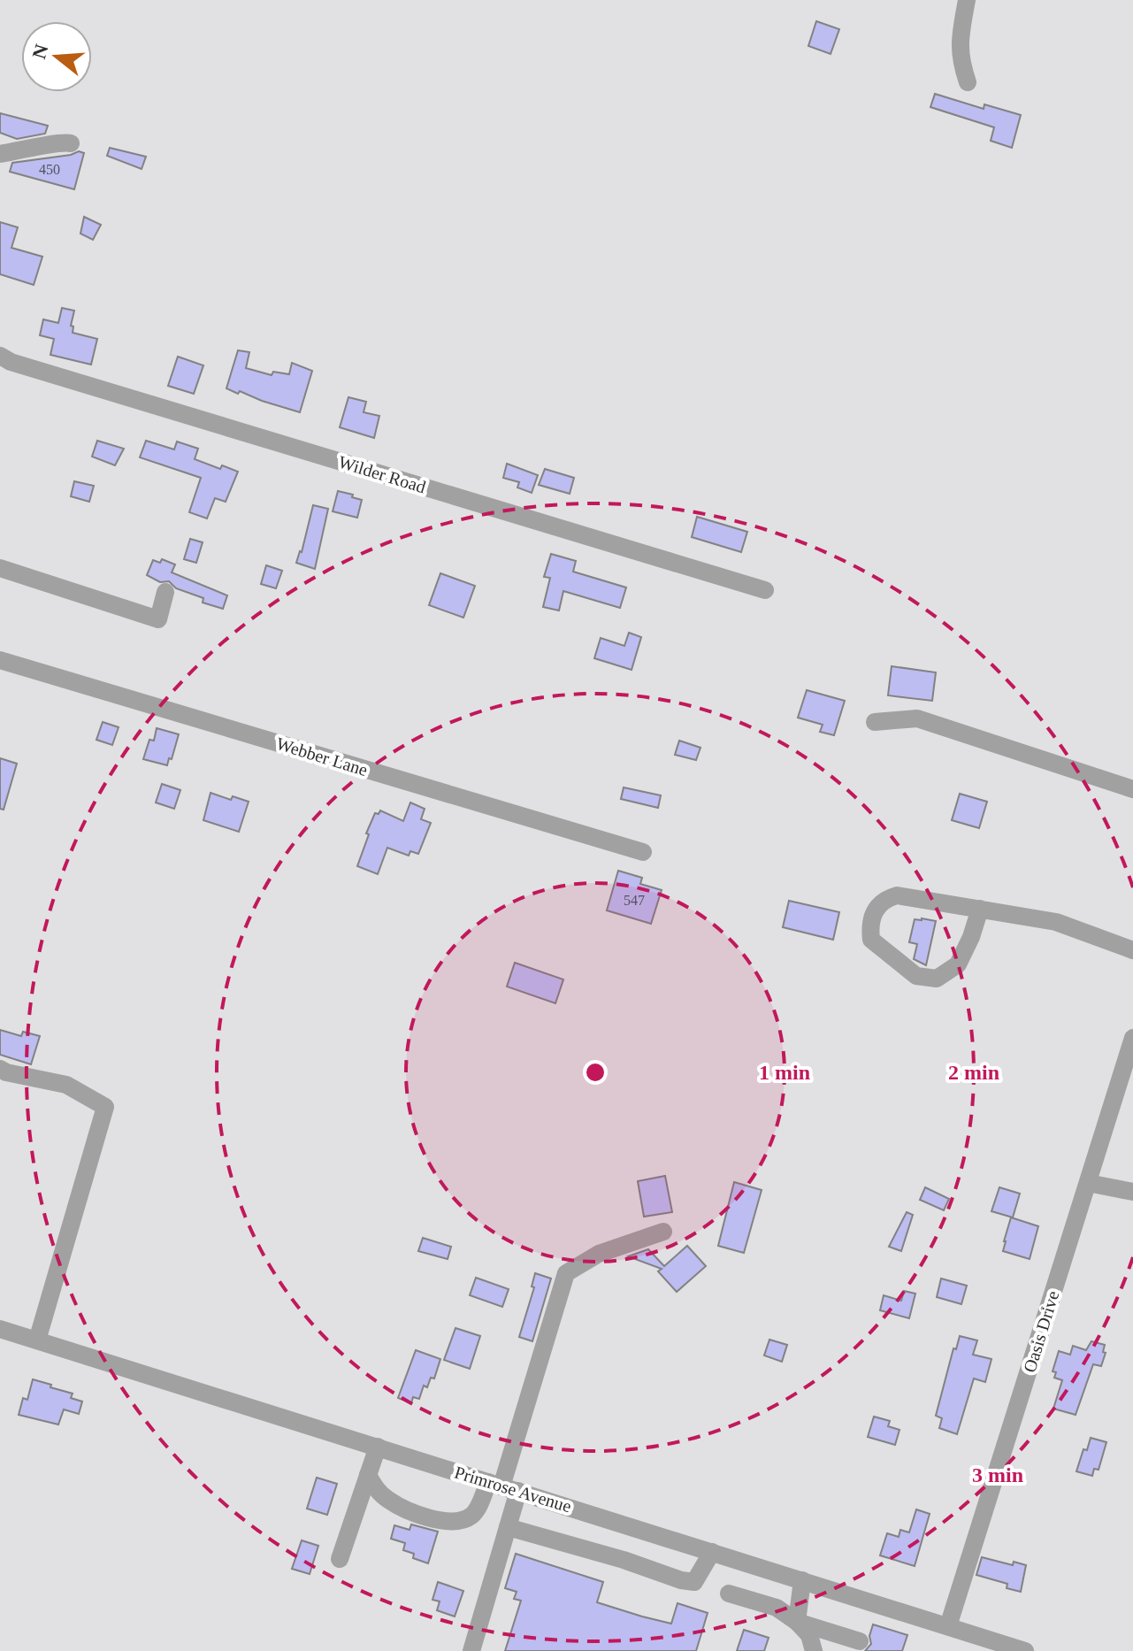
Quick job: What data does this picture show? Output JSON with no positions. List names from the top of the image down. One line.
{"streets":{"street":["Wilder Road","Webber Lane","Oasis Drive","Primrose Avenue"]},"crossings":[["Oasis Drive","Primrose Avenue"]],"house_numbers":["450","547"],"north":"left","rings":["1 min","2 min","3 min"]}
